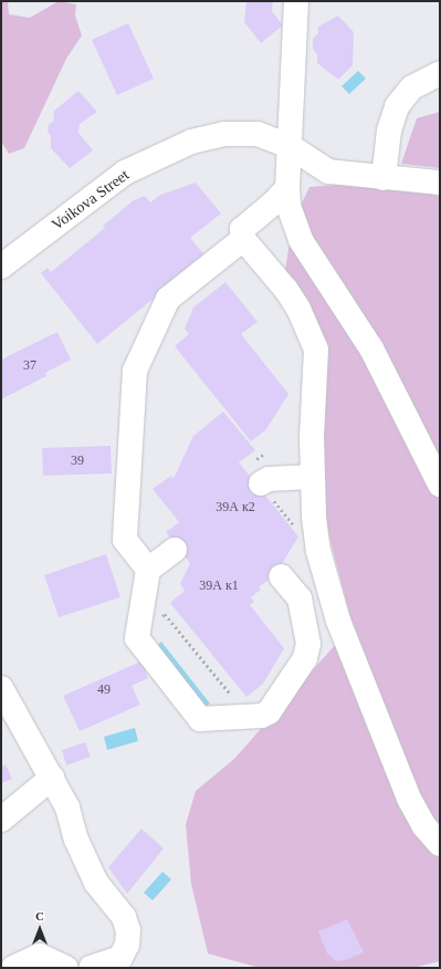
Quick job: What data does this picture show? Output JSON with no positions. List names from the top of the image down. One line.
{"streets":{"street":["Voikova Street"]},"house_numbers":["37","39","39А к2","39А к1","49"],"north":"top"}
